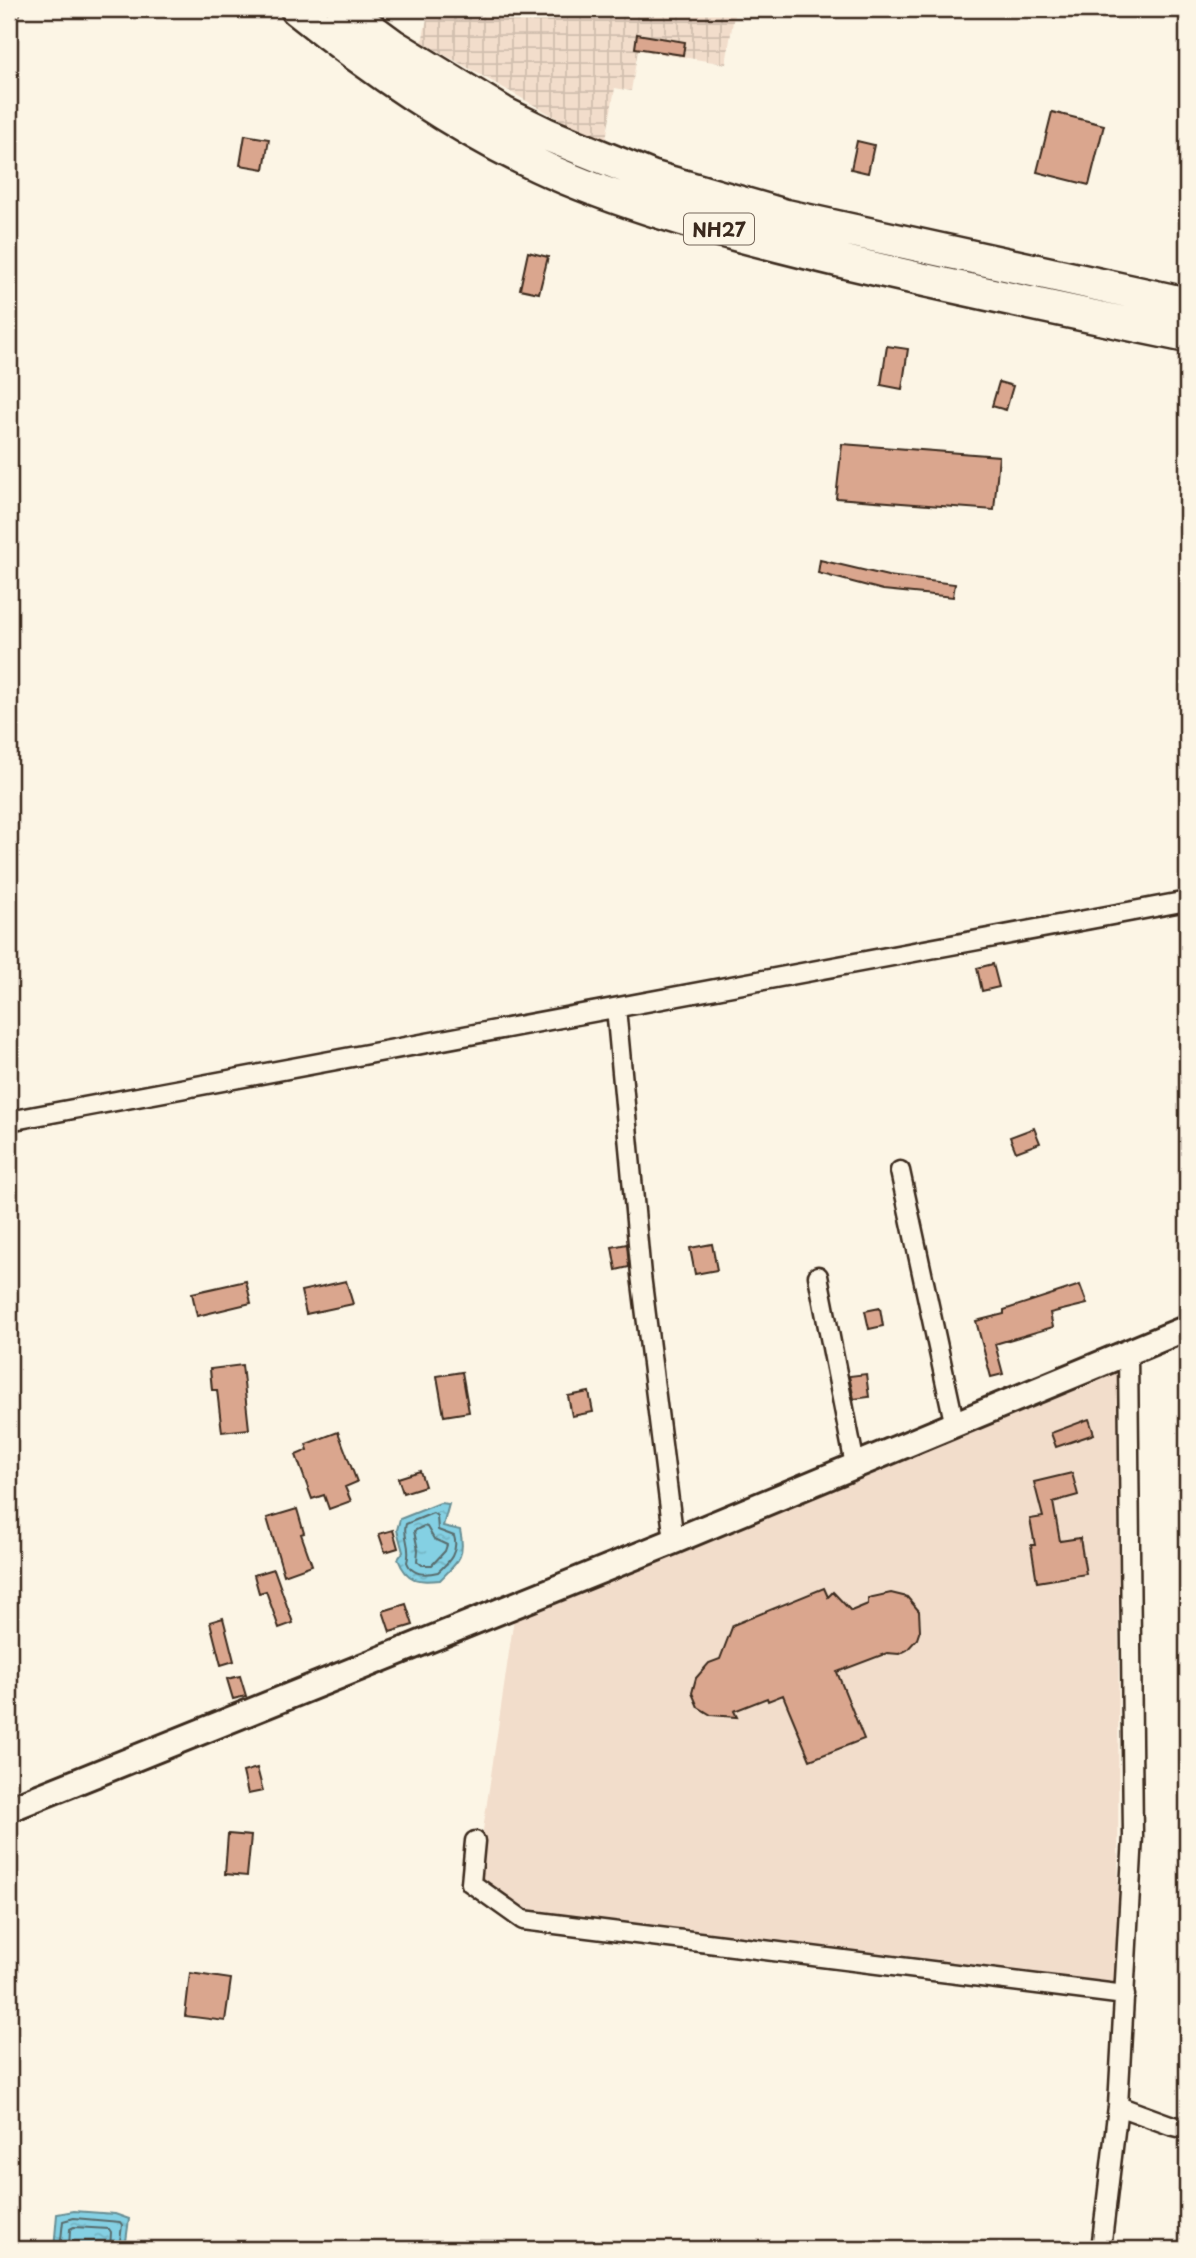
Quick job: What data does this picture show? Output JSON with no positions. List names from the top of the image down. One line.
{"streets":{"highway":["NH27"]}}
